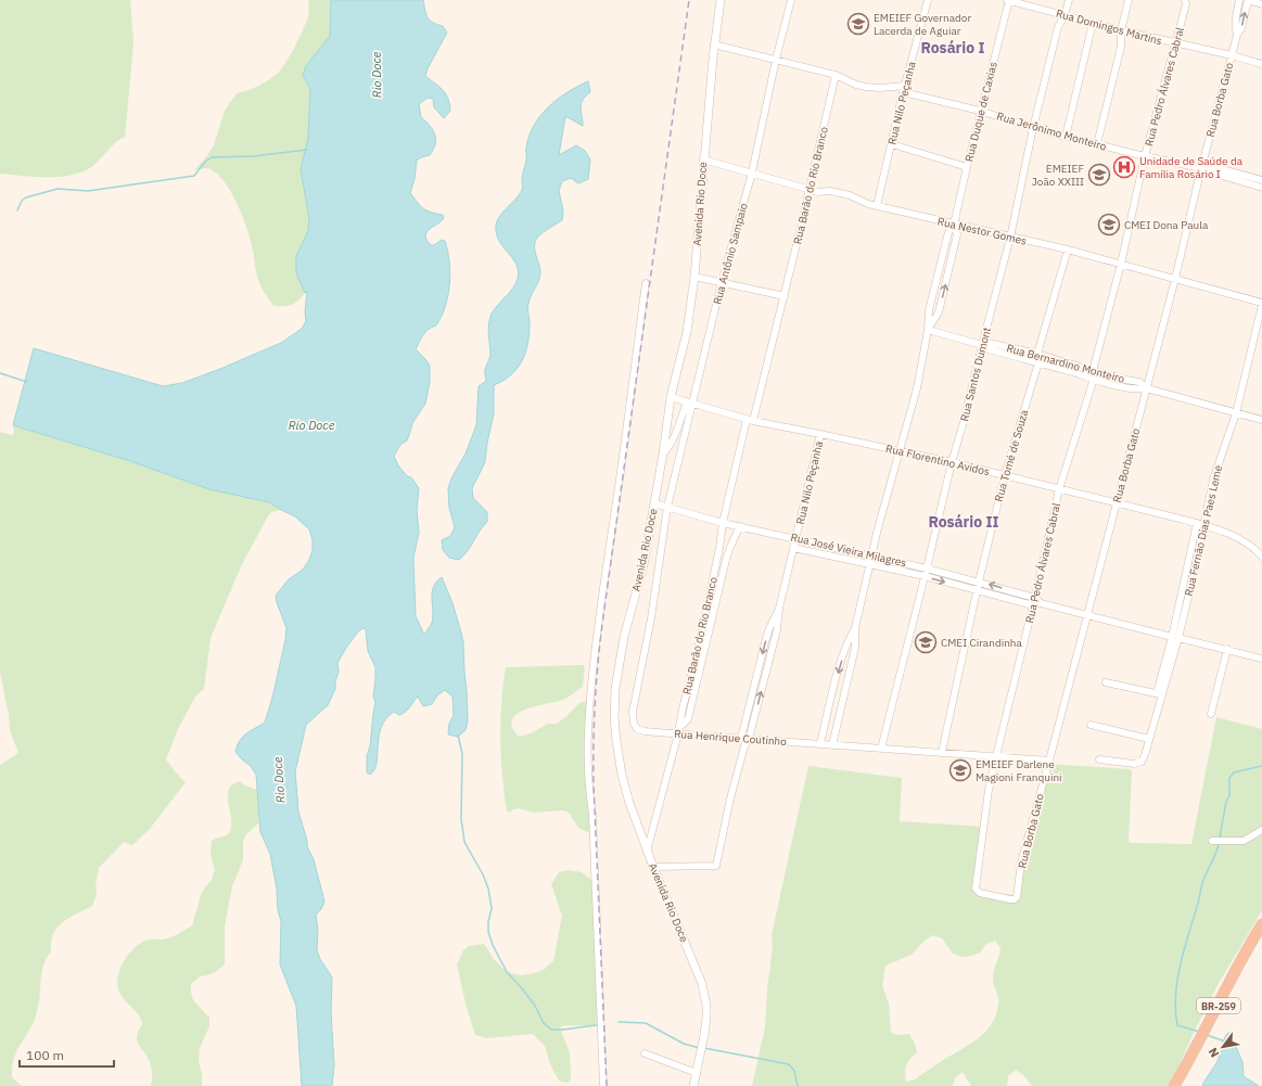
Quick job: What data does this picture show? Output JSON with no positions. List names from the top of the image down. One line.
{"streets":{"highway":["BR-259"],"street":["Rua Domingos Martins","Rua Pedro Álvares Cabral","Rua Borba Gato","Rua Nilo Peçanha","Rua Duque de Caxias","Rua Jerônimo Monteiro","Rua Barão do Rio Branco","Avenida Rio Doce","Rua Nestor Gomes","Rua Antônio Sampaio","Rua Bernardino Monteiro","Rua Santos Dumont","Rua Tomé de Souza","Rua Florentino Avidos","Rua Fernão Dias Paes Leme","Rua José Vieira Milagres","Rua Henrique Coutinho"]},"crossings":[["Rua Domingos Martins","Rua Pedro Álvares Cabral"],["Rua Domingos Martins","Rua Borba Gato"],["Rua Domingos Martins","Rua Duque de Caxias"],["Rua Domingos Martins","Rua Santos Dumont"],["Rua Pedro Álvares Cabral","Rua Borba Gato"],["Rua Pedro Álvares Cabral","Rua Jerônimo Monteiro"],["Rua Pedro Álvares Cabral","Rua Nestor Gomes"],["Rua Pedro Álvares Cabral","Rua Bernardino Monteiro"],["Rua Pedro Álvares Cabral","Rua Florentino Avidos"],["Rua Pedro Álvares Cabral","Rua José Vieira Milagres"],["Rua Pedro Álvares Cabral","Rua Henrique Coutinho"],["Rua Borba Gato","Rua Jerônimo Monteiro"],["Rua Borba Gato","Rua Nestor Gomes"],["Rua Borba Gato","Rua Bernardino Monteiro"],["Rua Borba Gato","Rua Florentino Avidos"],["Rua Borba Gato","Rua José Vieira Milagres"],["Rua Borba Gato","Rua Henrique Coutinho"],["Rua Nilo Peçanha","Rua Jerônimo Monteiro"],["Rua Nilo Peçanha","Avenida Rio Doce"],["Rua Nilo Peçanha","Rua Nestor Gomes"],["Rua Nilo Peçanha","Rua Florentino Avidos"],["Rua Nilo Peçanha","Rua José Vieira Milagres"],["Rua Nilo Peçanha","Rua Henrique Coutinho"],["Rua Duque de Caxias","Rua Jerônimo Monteiro"],["Rua Duque de Caxias","Rua Nestor Gomes"],["Rua Duque de Caxias","Rua Bernardino Monteiro"],["Rua Duque de Caxias","Rua Florentino Avidos"],["Rua Duque de Caxias","Rua José Vieira Milagres"],["Rua Duque de Caxias","Rua Henrique Coutinho"],["Rua Jerônimo Monteiro","Rua Barão do Rio Branco"],["Rua Jerônimo Monteiro","Avenida Rio Doce"],["Rua Jerônimo Monteiro","Rua Antônio Sampaio"],["Rua Jerônimo Monteiro","Rua Santos Dumont"],["Rua Barão do Rio Branco","Avenida Rio Doce"],["Rua Barão do Rio Branco","Rua Nestor Gomes"],["Rua Barão do Rio Branco","Rua Florentino Avidos"],["Rua Barão do Rio Branco","Rua José Vieira Milagres"],["Rua Barão do Rio Branco","Rua Henrique Coutinho"],["Avenida Rio Doce","Rua Nestor Gomes"],["Avenida Rio Doce","Rua Florentino Avidos"],["Avenida Rio Doce","Rua José Vieira Milagres"],["Rua Nestor Gomes","Rua Antônio Sampaio"],["Rua Nestor Gomes","Rua Santos Dumont"],["Rua Nestor Gomes","Rua Fernão Dias Paes Leme"],["Rua Antônio Sampaio","Rua Florentino Avidos"],["Rua Antônio Sampaio","Rua José Vieira Milagres"],["Rua Antônio Sampaio","Rua Henrique Coutinho"],["Rua Bernardino Monteiro","Rua Santos Dumont"],["Rua Bernardino Monteiro","Rua Tomé de Souza"],["Rua Bernardino Monteiro","Rua Fernão Dias Paes Leme"],["Rua Santos Dumont","Rua Florentino Avidos"],["Rua Santos Dumont","Rua José Vieira Milagres"],["Rua Santos Dumont","Rua Henrique Coutinho"],["Rua Tomé de Souza","Rua Florentino Avidos"],["Rua Tomé de Souza","Rua José Vieira Milagres"],["Rua Tomé de Souza","Rua Henrique Coutinho"],["Rua Florentino Avidos","Rua Fernão Dias Paes Leme"],["Rua Fernão Dias Paes Leme","Rua José Vieira Milagres"],["Rua José Vieira Milagres","Rua Henrique Coutinho"]],"districts":["Rosário I","Rosário II"],"water":["Rio Doce"],"places":{"school or university":["EMEIEF Governador Lacerda de Aguiar","EMEIEF João XXIII","CMEI Dona Paula","CMEI Cirandinha","EMEIEF Darlene Magioni Franquini"],"hospital":["Unidade de Saúde da Família Rosário I"]},"scale_bar":"100 m","north":"bottom left"}
